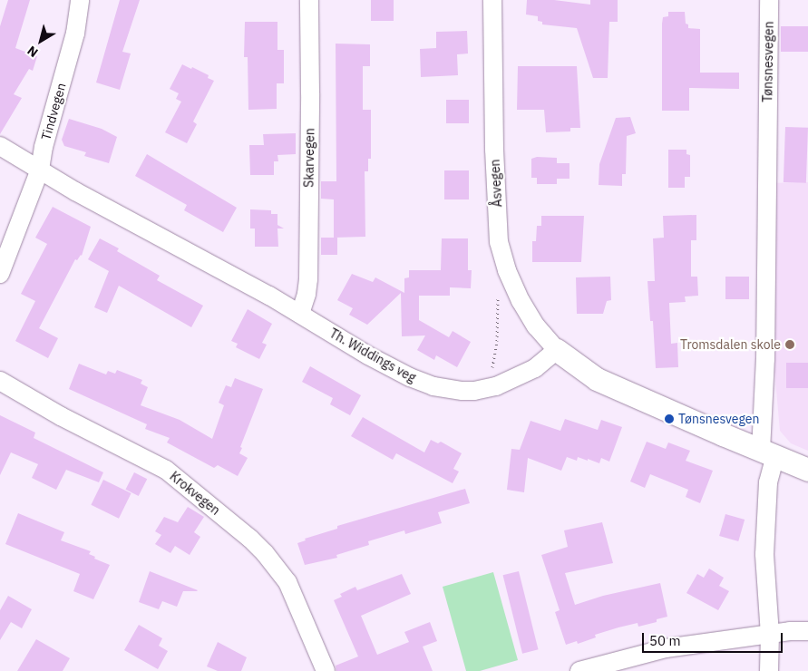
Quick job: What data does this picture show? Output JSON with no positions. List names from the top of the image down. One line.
{"streets":{"street":["Tønsnesvegen","Tindvegen","Skarvegen","Åsvegen","Th. Widdings veg","Krokvegen"]},"crossings":[["Tindvegen","Th. Widdings veg"],["Skarvegen","Th. Widdings veg"],["Åsvegen","Th. Widdings veg"]],"places":["Tromsdalen skole","Tønsnesvegen"],"scale_bar":"50 m","north":"bottom left"}
